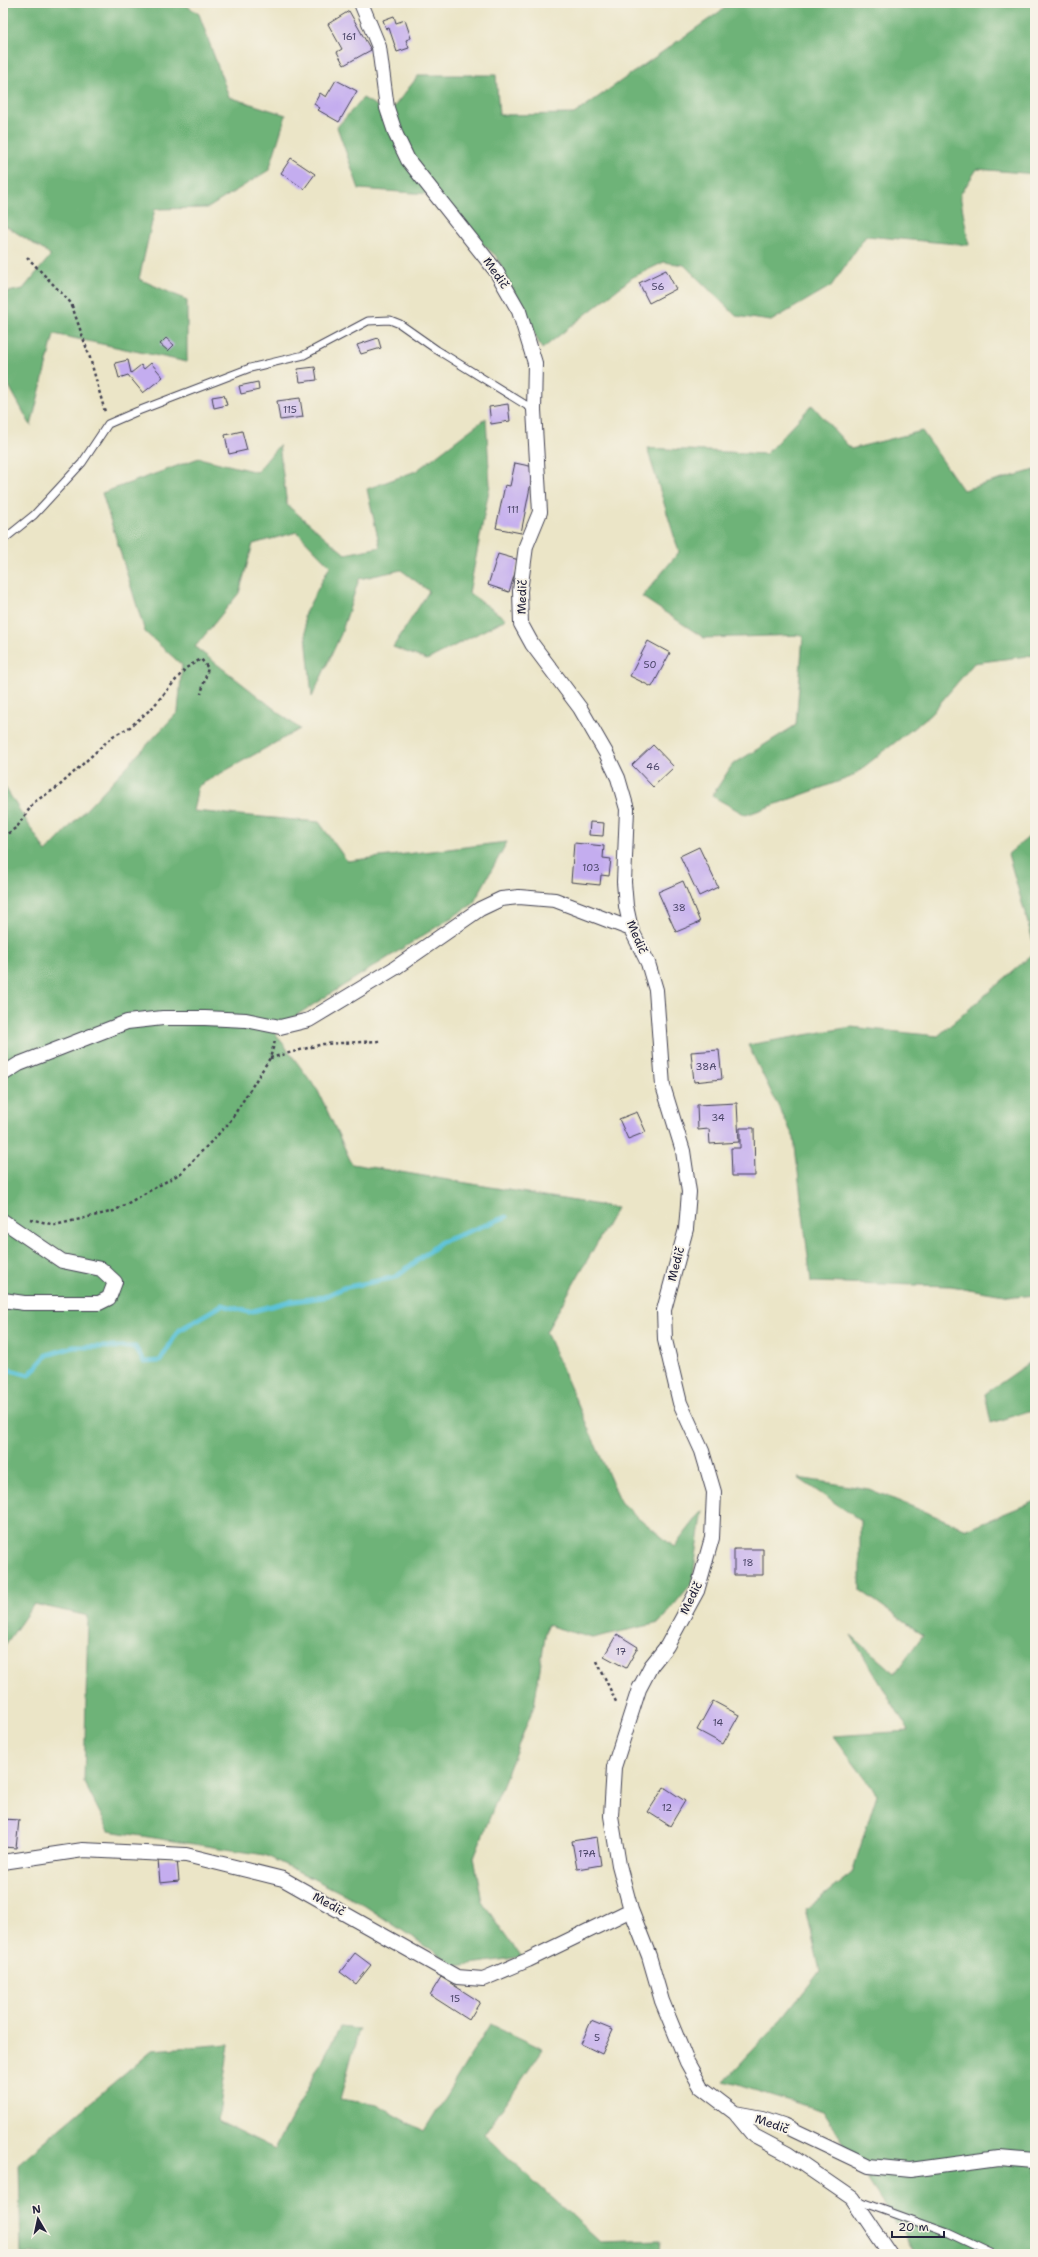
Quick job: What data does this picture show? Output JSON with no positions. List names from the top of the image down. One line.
{"streets":{"street":["Medič"]},"house_numbers":["161","56","115","111","50","46","103","38","38A","34","18","17","14","12","17A","15","5"],"scale_bar":"20 m","north":"top"}
